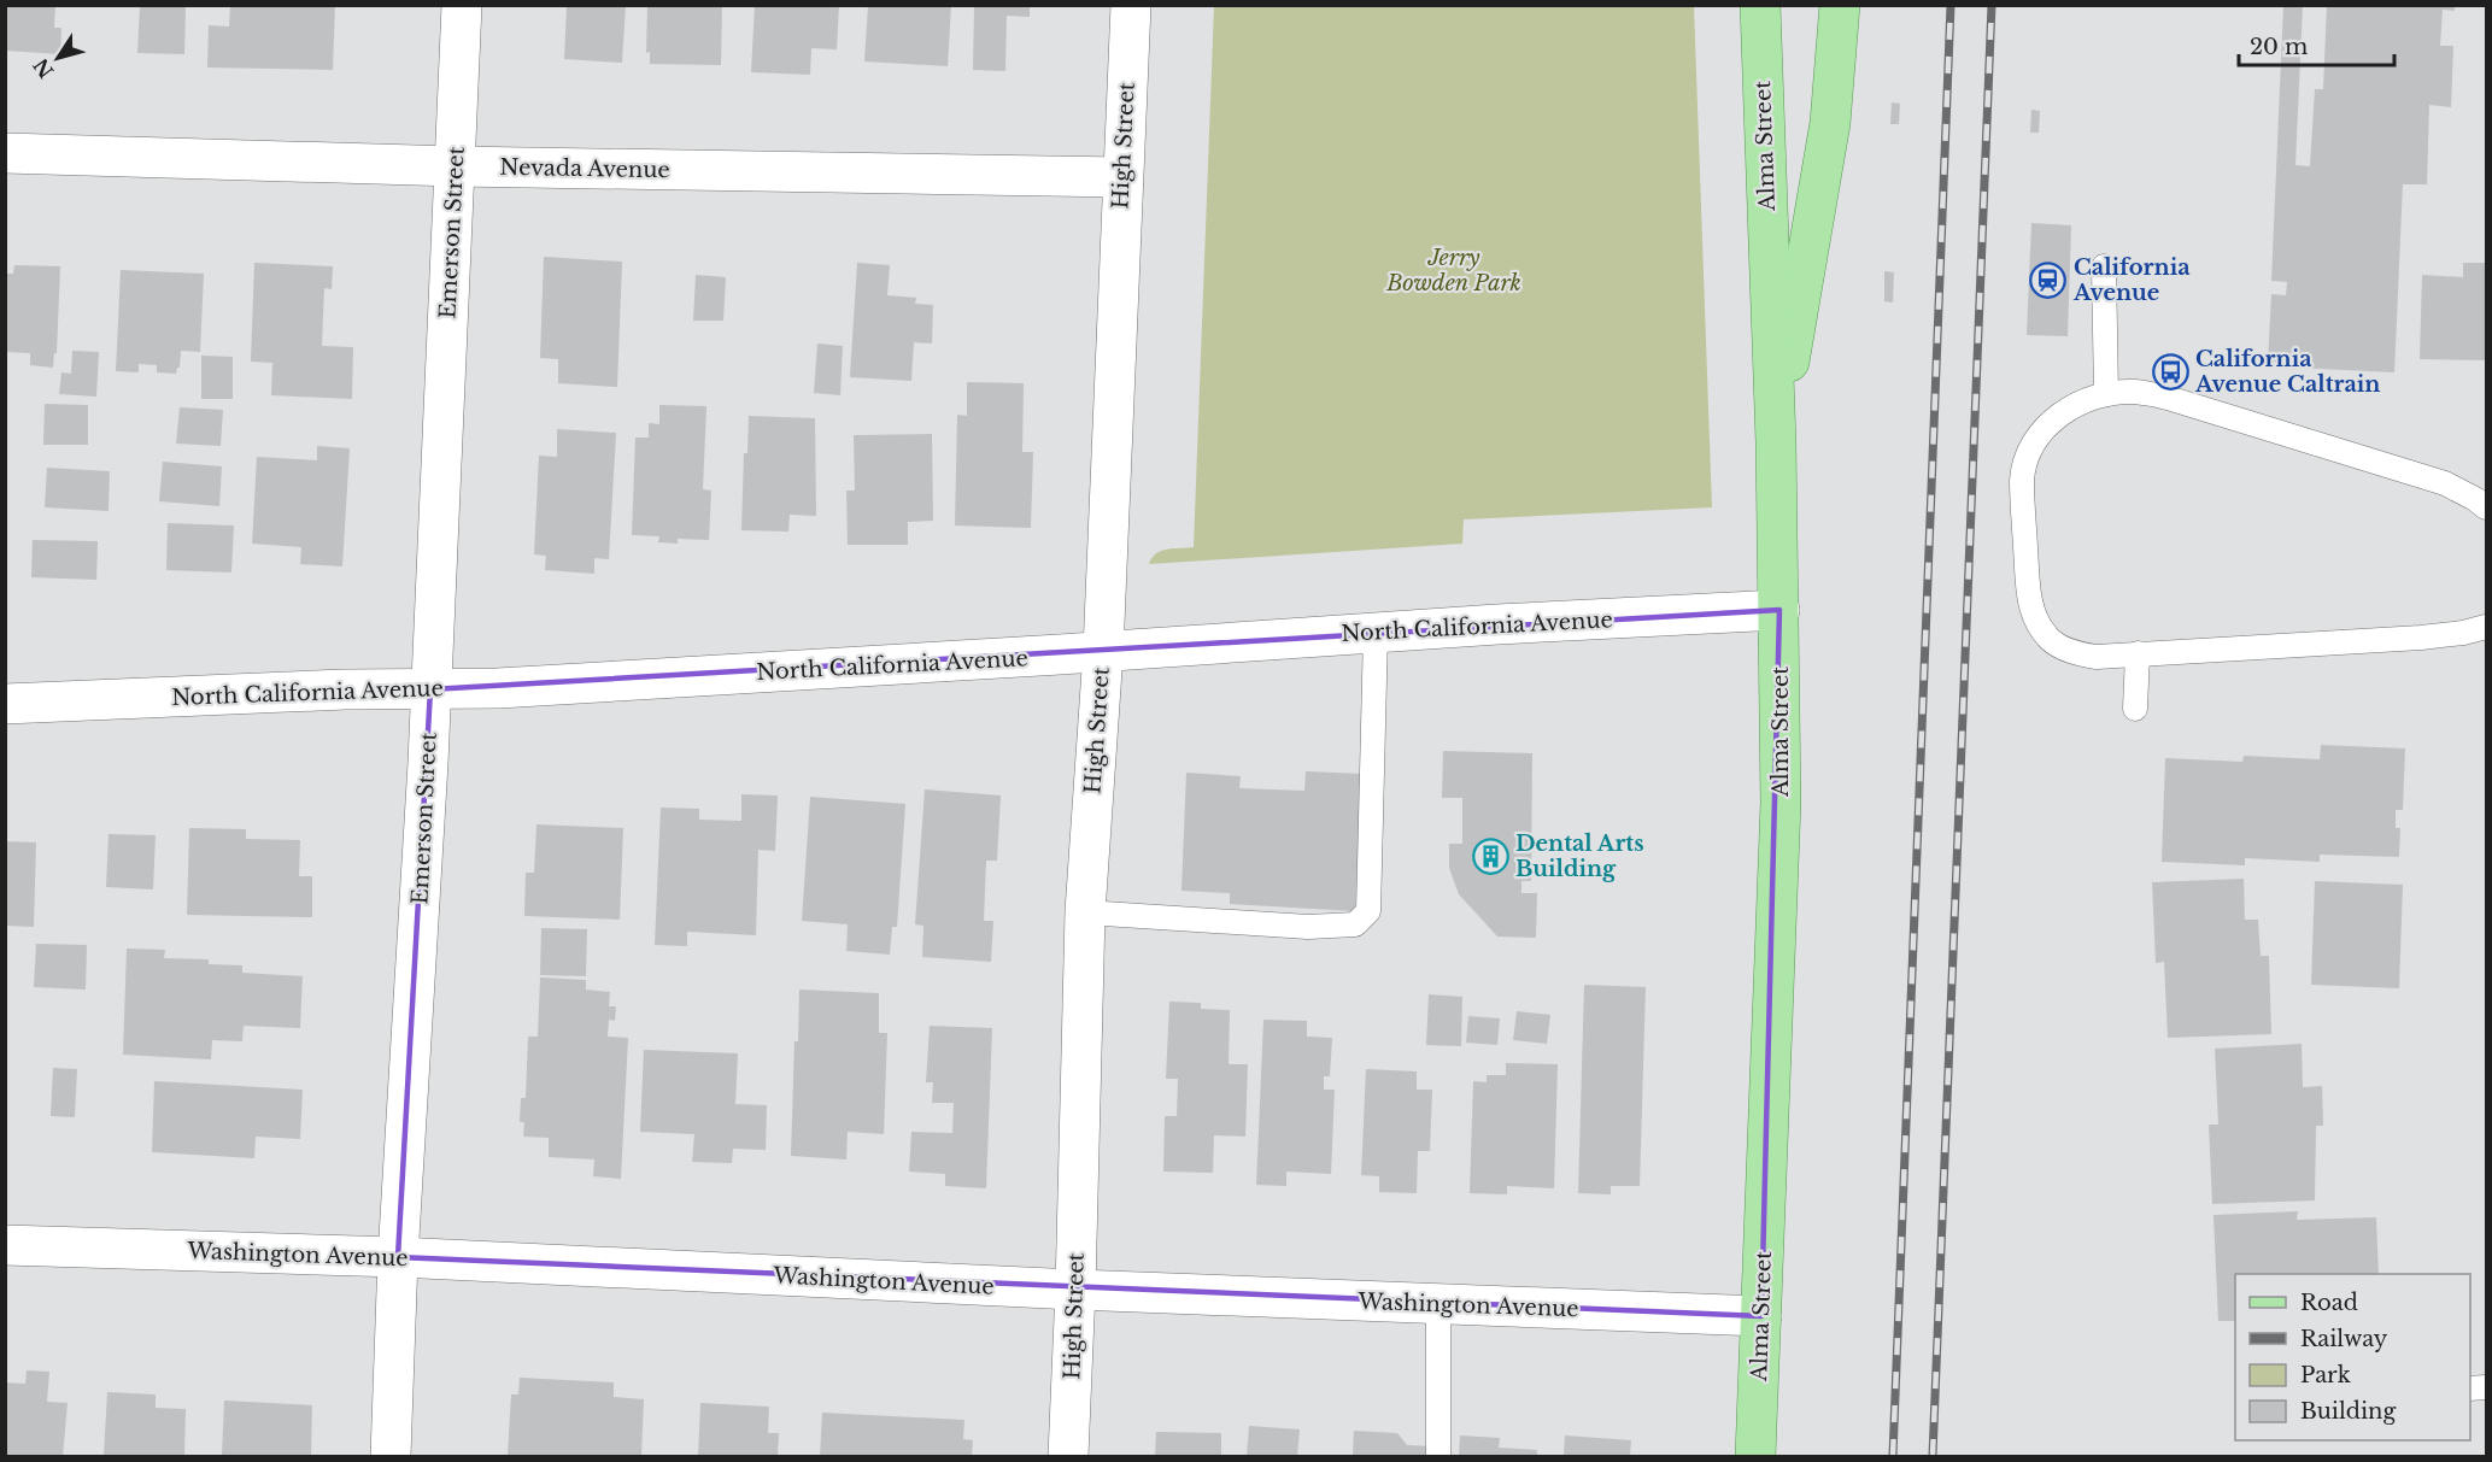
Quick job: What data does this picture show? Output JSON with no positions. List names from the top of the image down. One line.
{"streets":{"main road":["Alma Street"],"street":["High Street","Nevada Avenue","Emerson Street","North California Avenue","Washington Avenue"]},"crossings":[["High Street","Nevada Avenue"],["High Street","North California Avenue"],["High Street","Washington Avenue"],["Alma Street","North California Avenue"],["Alma Street","Washington Avenue"],["Nevada Avenue","Emerson Street"],["Emerson Street","North California Avenue"],["Emerson Street","Washington Avenue"]],"parks":["Jerry Bowden Park"],"places":{"station":["California Avenue"],"bus stop":["California Avenue Caltrain"],"building":["Dental Arts Building"]},"legend":["Road","Railway","Park","Building"],"scale_bar":"20 m","north":"bottom left"}
